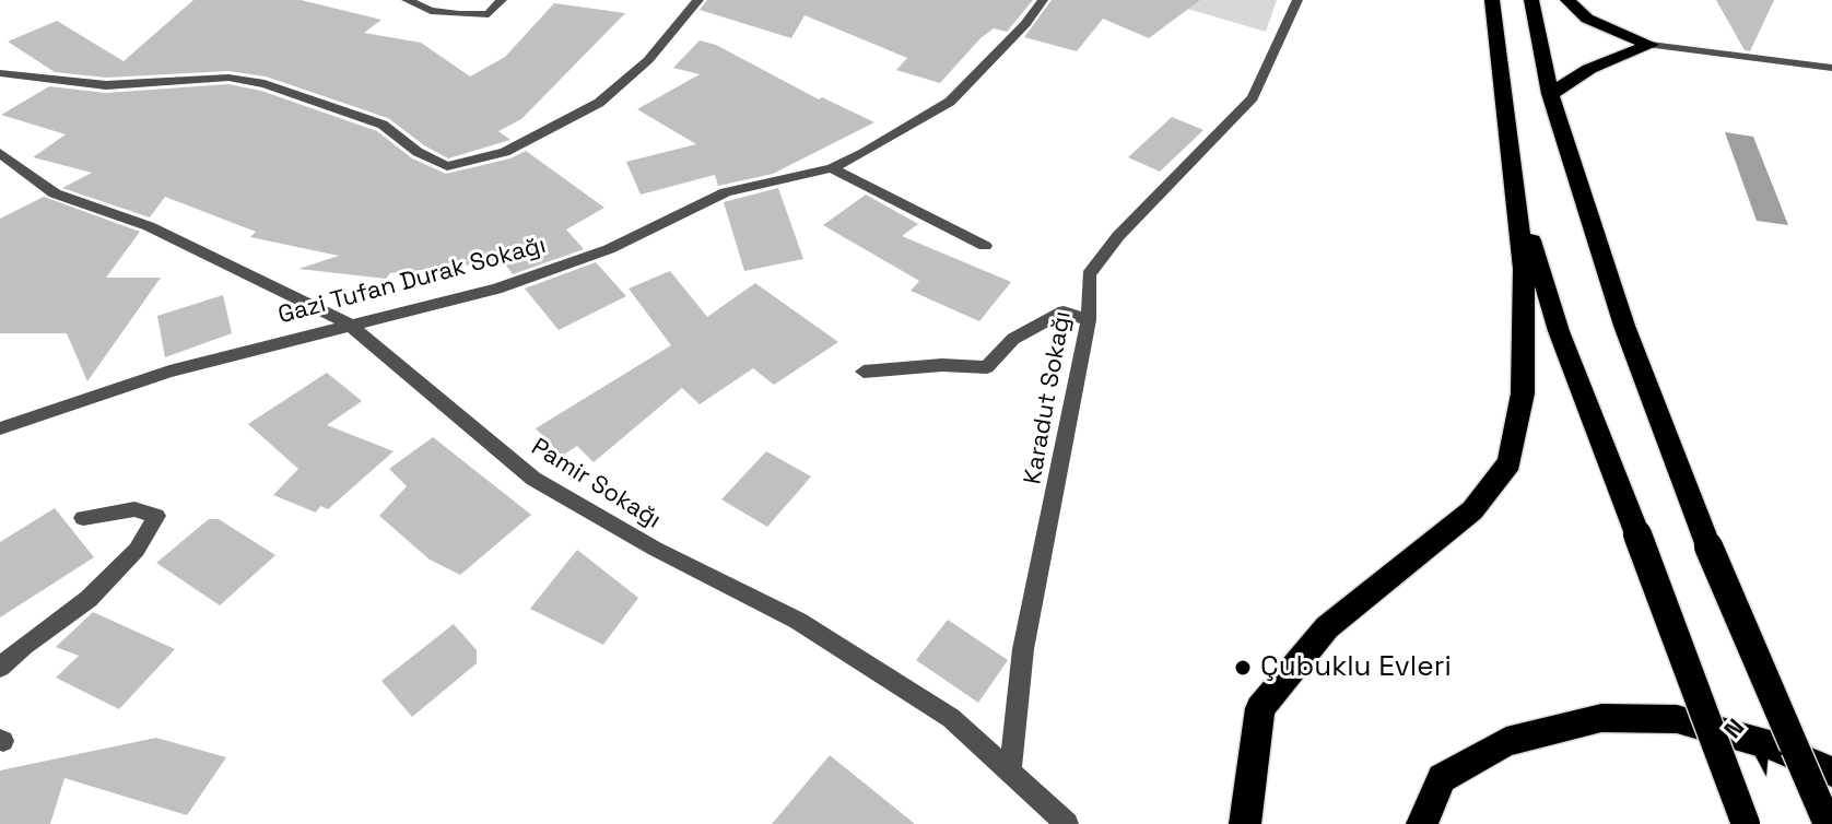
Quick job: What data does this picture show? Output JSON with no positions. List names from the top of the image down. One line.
{"streets":{"street":["Gazi Tufan Durak Sokağı","Karadut Sokağı","Pamir Sokağı"]},"crossings":[["Gazi Tufan Durak Sokağı","Pamir Sokağı"],["Karadut Sokağı","Pamir Sokağı"]],"places":["Çubuklu Evleri"],"north":"top left"}
